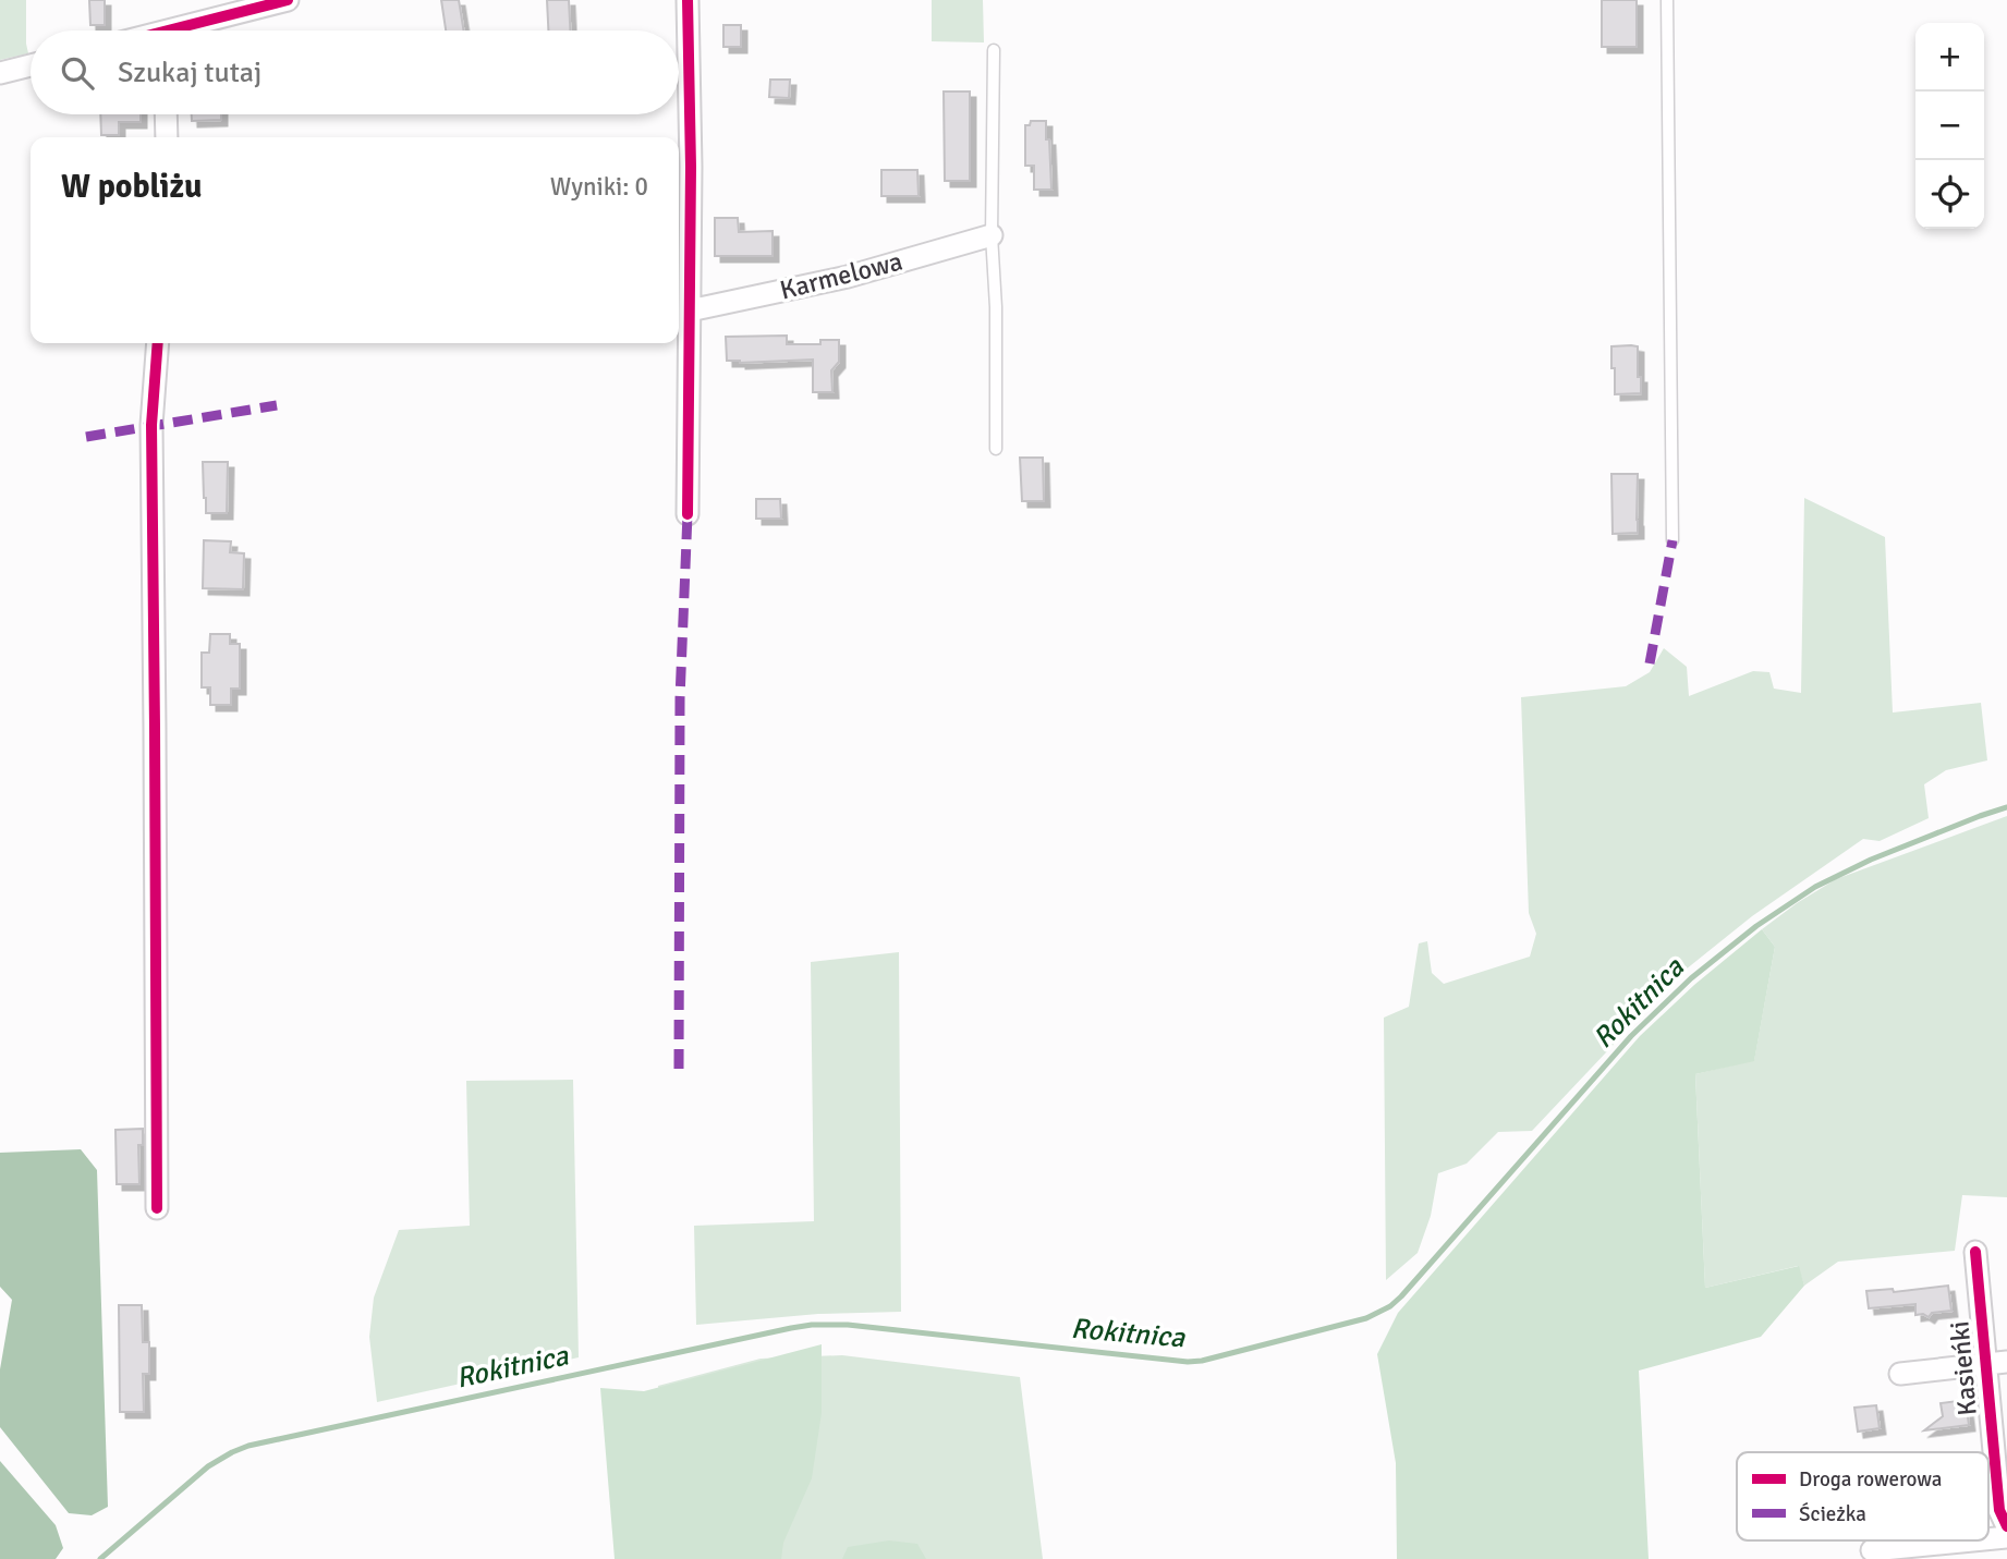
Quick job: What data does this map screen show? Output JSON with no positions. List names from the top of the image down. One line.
{"streets":{"street":["Karmelowa","Kasieńki"]},"water":["Rokitnica"],"legend":["Droga rowerowa","Ścieżka"],"page":{"map_buttons":["+","−"],"search":"Szukaj tutaj","heading":["W pobliżu","Wyniki: 0"]}}
